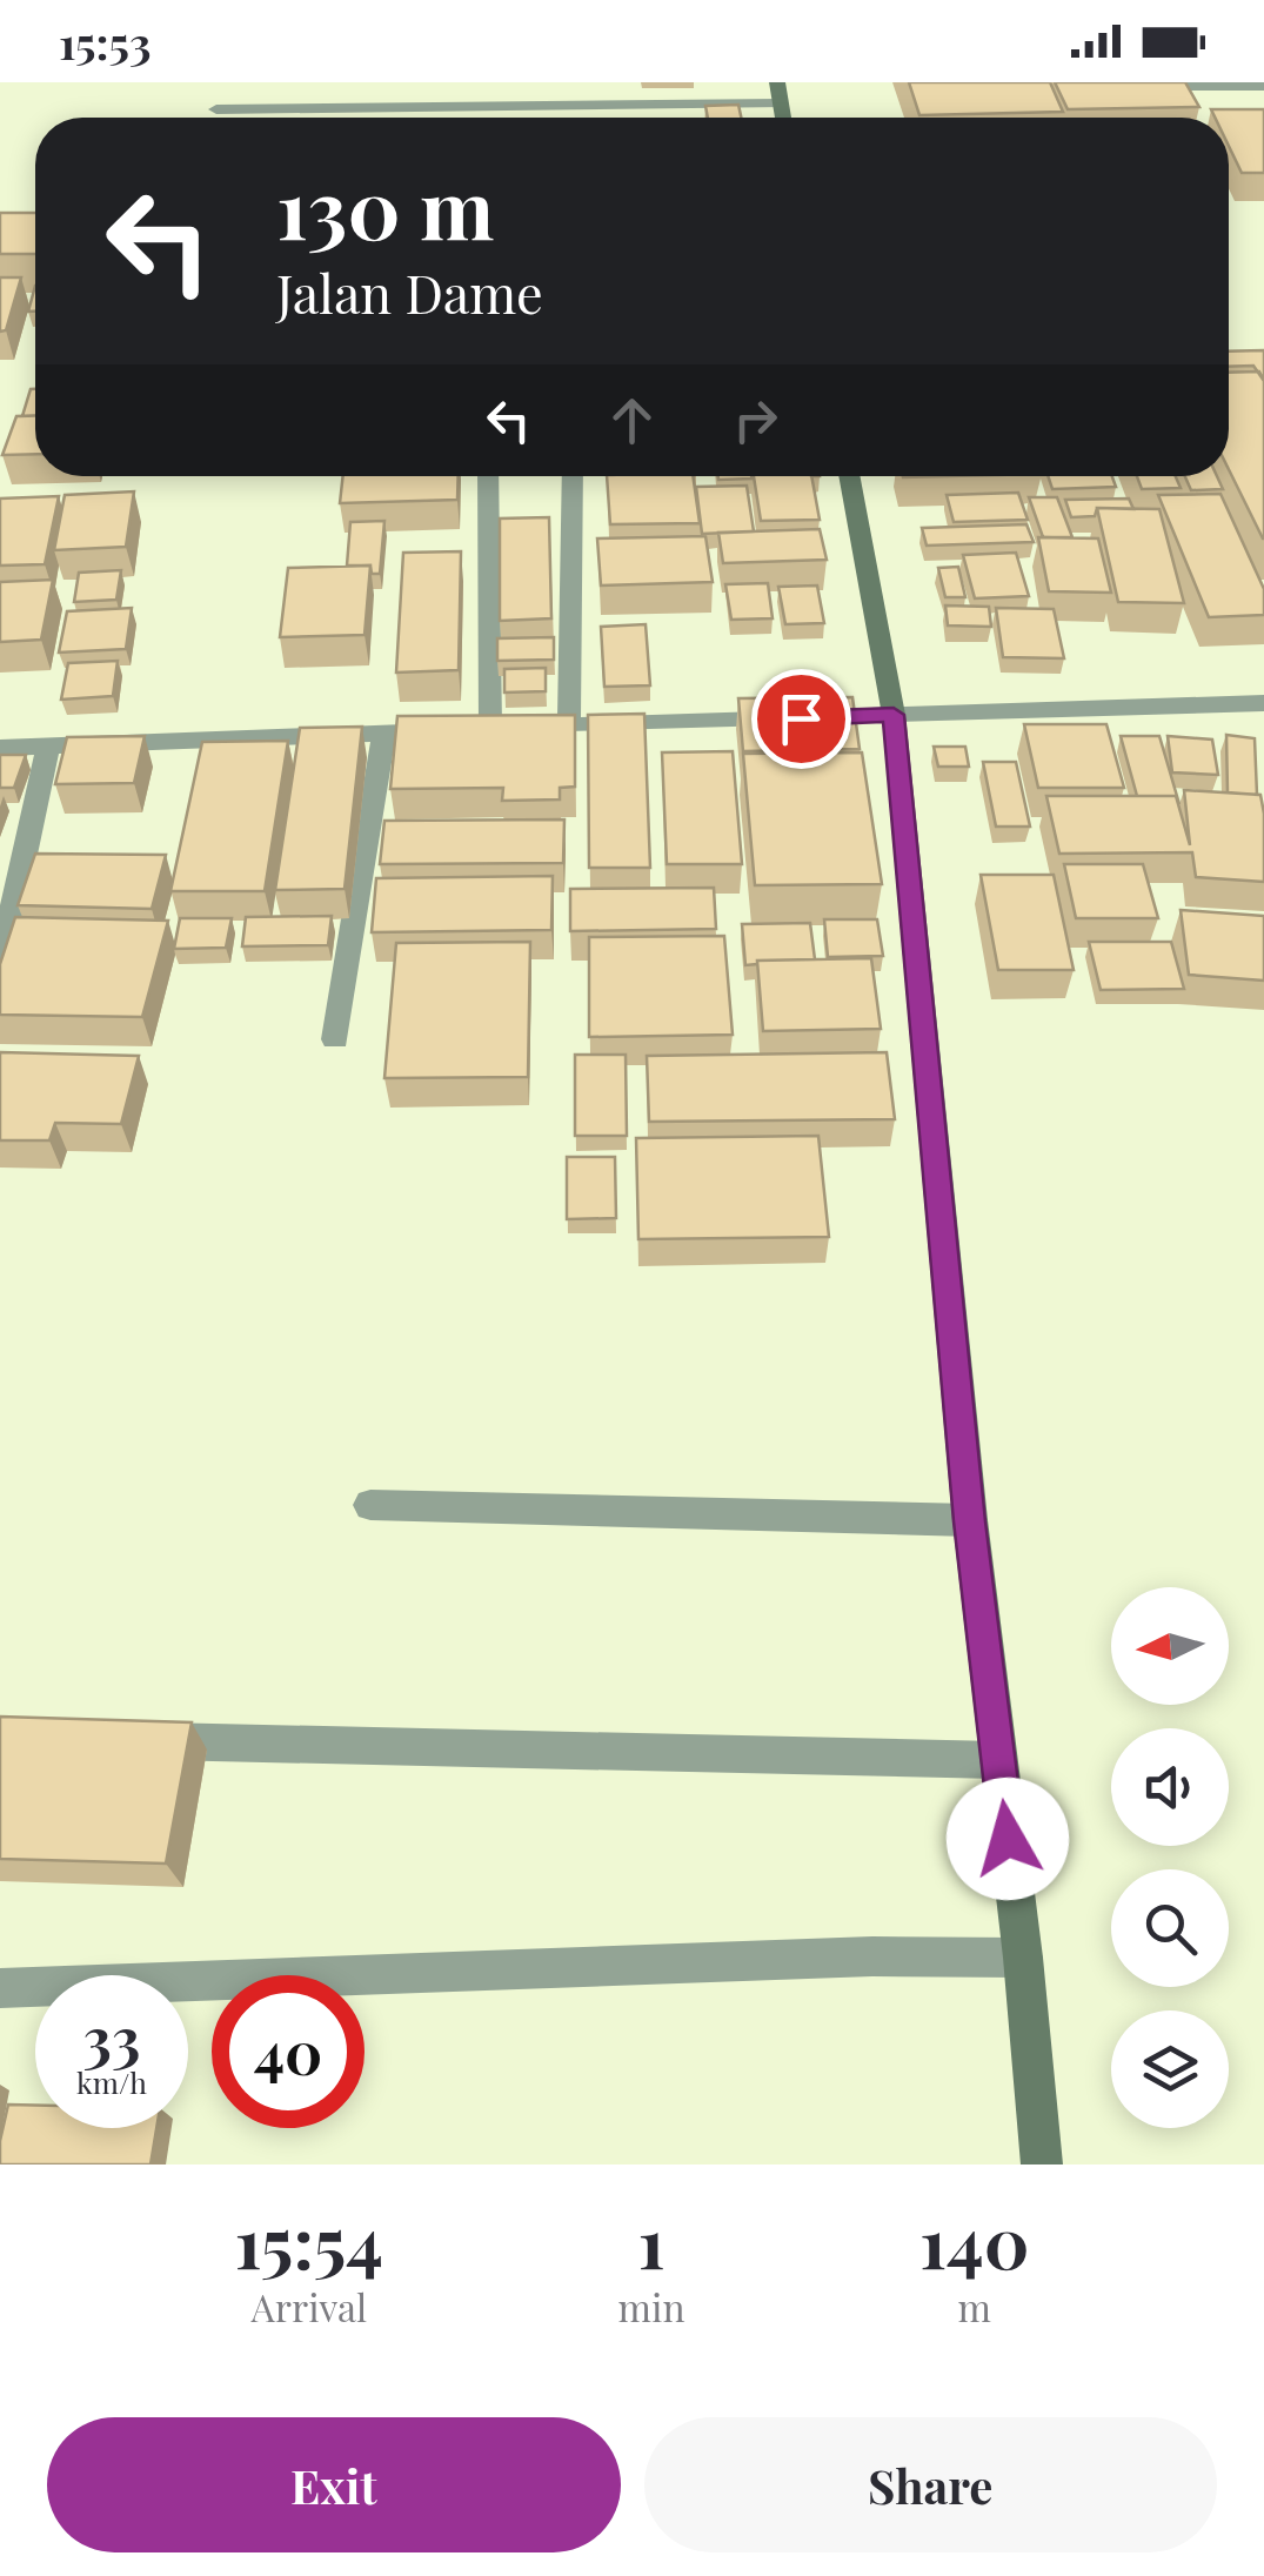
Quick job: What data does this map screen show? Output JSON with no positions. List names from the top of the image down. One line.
{"north":"left","page":{"status":"15:53","turn":["130 m","Jalan Dame"],"speed":"33 km/h","limit":"40","eta":["15:54","Arrival","1","min","140","m"],"buttons":["Exit","Share"]}}
